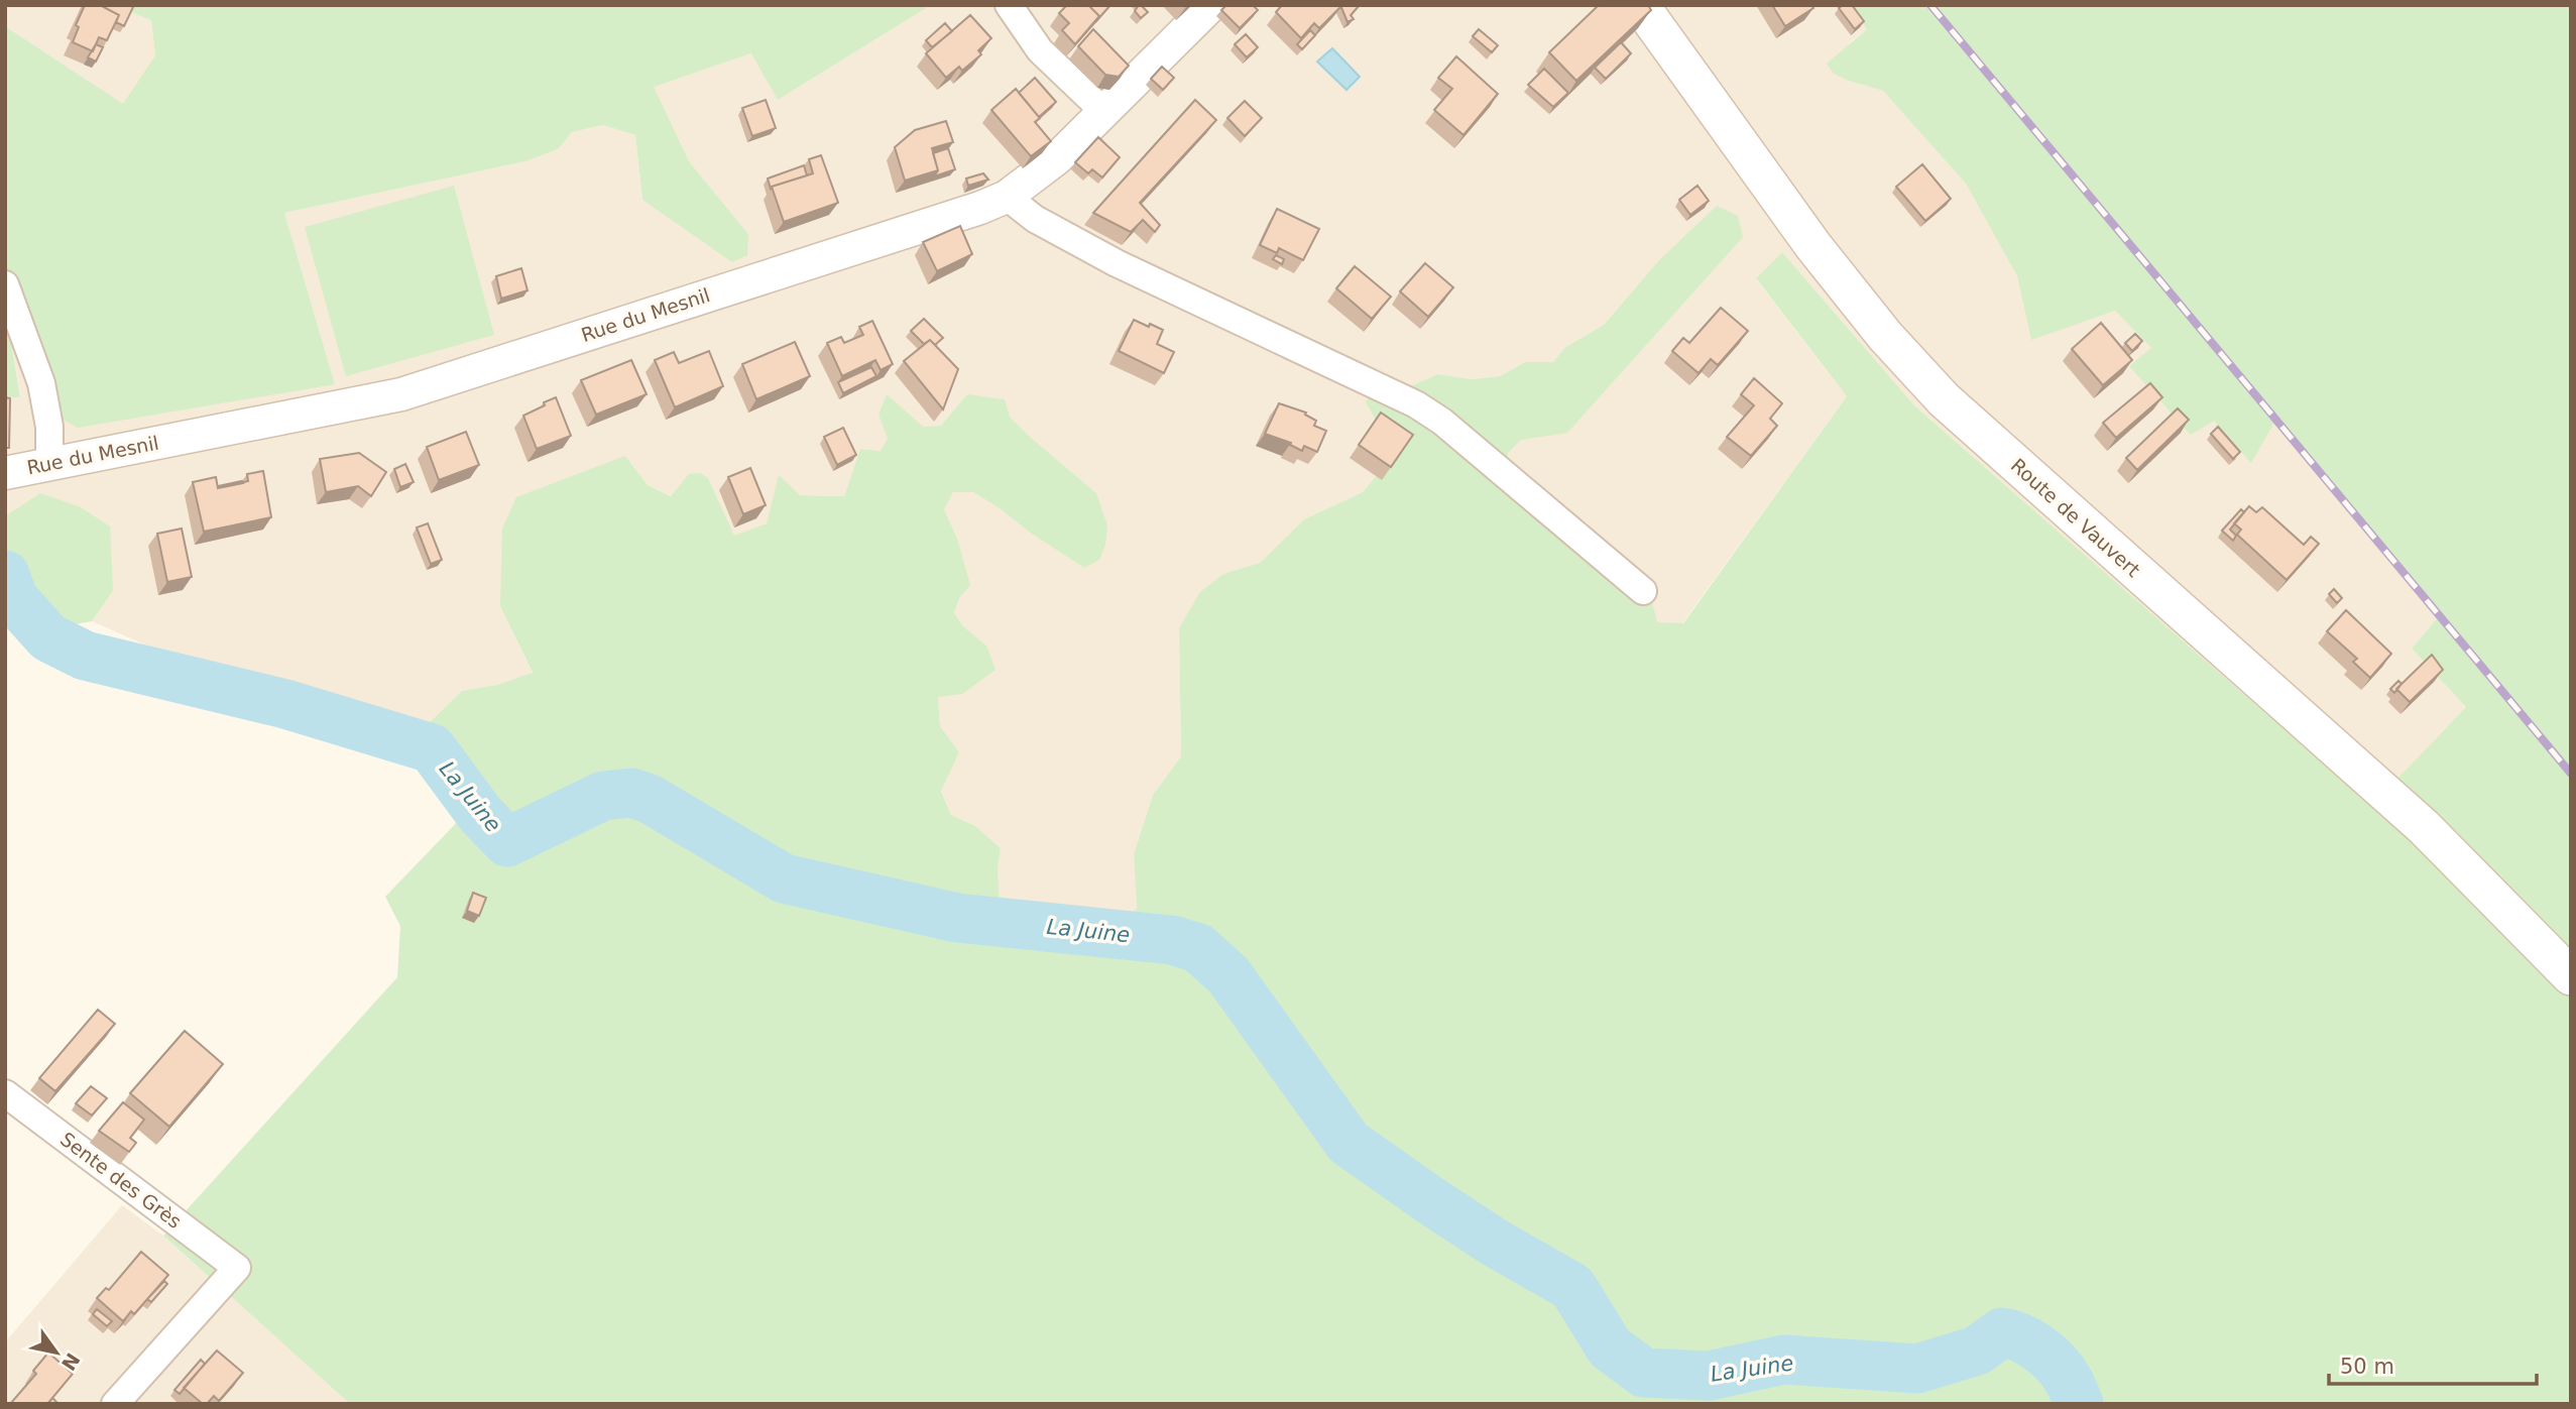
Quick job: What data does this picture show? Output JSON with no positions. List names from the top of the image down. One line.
{"streets":{"main road":["Route de Vauvert"],"street":["Rue du Mesnil","Sente des Grès"]},"water":["La Juine"],"scale_bar":"50 m","north":"bottom right"}
